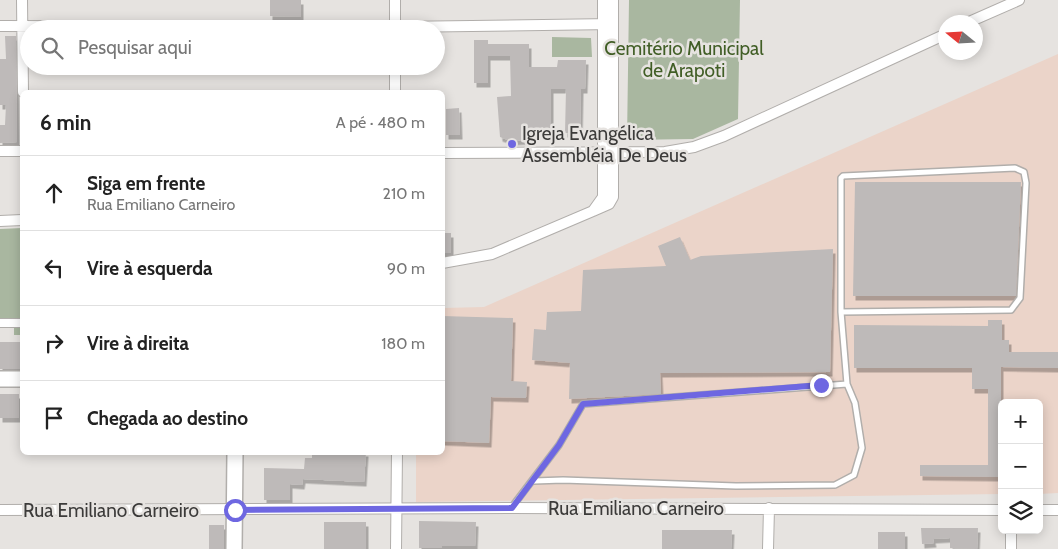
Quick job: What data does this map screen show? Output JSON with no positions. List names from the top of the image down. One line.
{"streets":{"street":["Rua Emiliano Carneiro"]},"parks":["Cemitério Municipal de Arapoti"],"places":["Igreja Evangélica Assembléia De Deus"],"north":"left","page":{"search":"Pesquisar aqui","heading":["6 min","A pé · 480 m"],"list":[["Siga em frente","Rua Emiliano Carneiro","210 m"],["Vire à esquerda","90 m"],["Vire à direita","180 m"],"Chegada ao destino"],"map_buttons":["+","−"]}}
